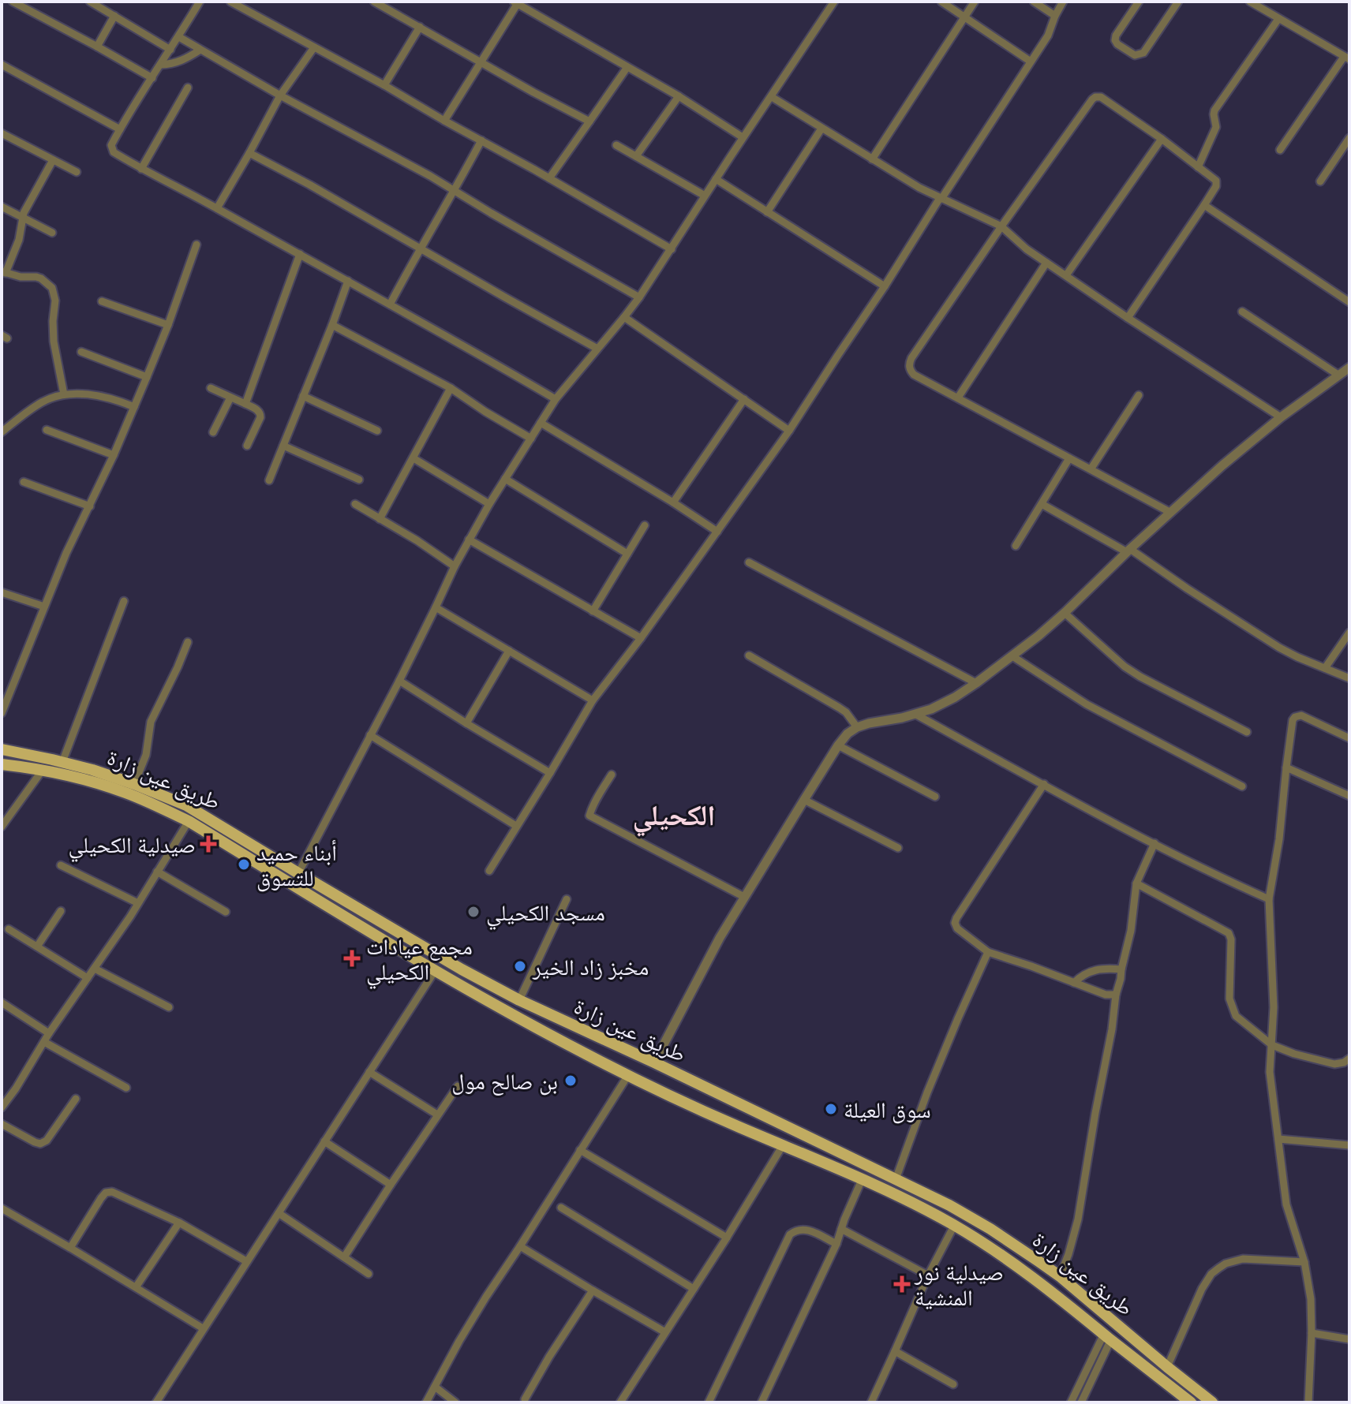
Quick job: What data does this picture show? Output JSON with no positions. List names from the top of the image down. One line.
{"streets":{"main road":["طريق عين زارة"]},"districts":["الكحيلي"],"places":{"health":["صيدلية الكحيلي","مجمع عيادات الكحيلي","صيدلية نور المنشية"],"other":["أبناء حميد للتسوق","مسجد الكحيلي","مخبز زاد الخير","بن صالح مول","سوق العيلة"]}}
